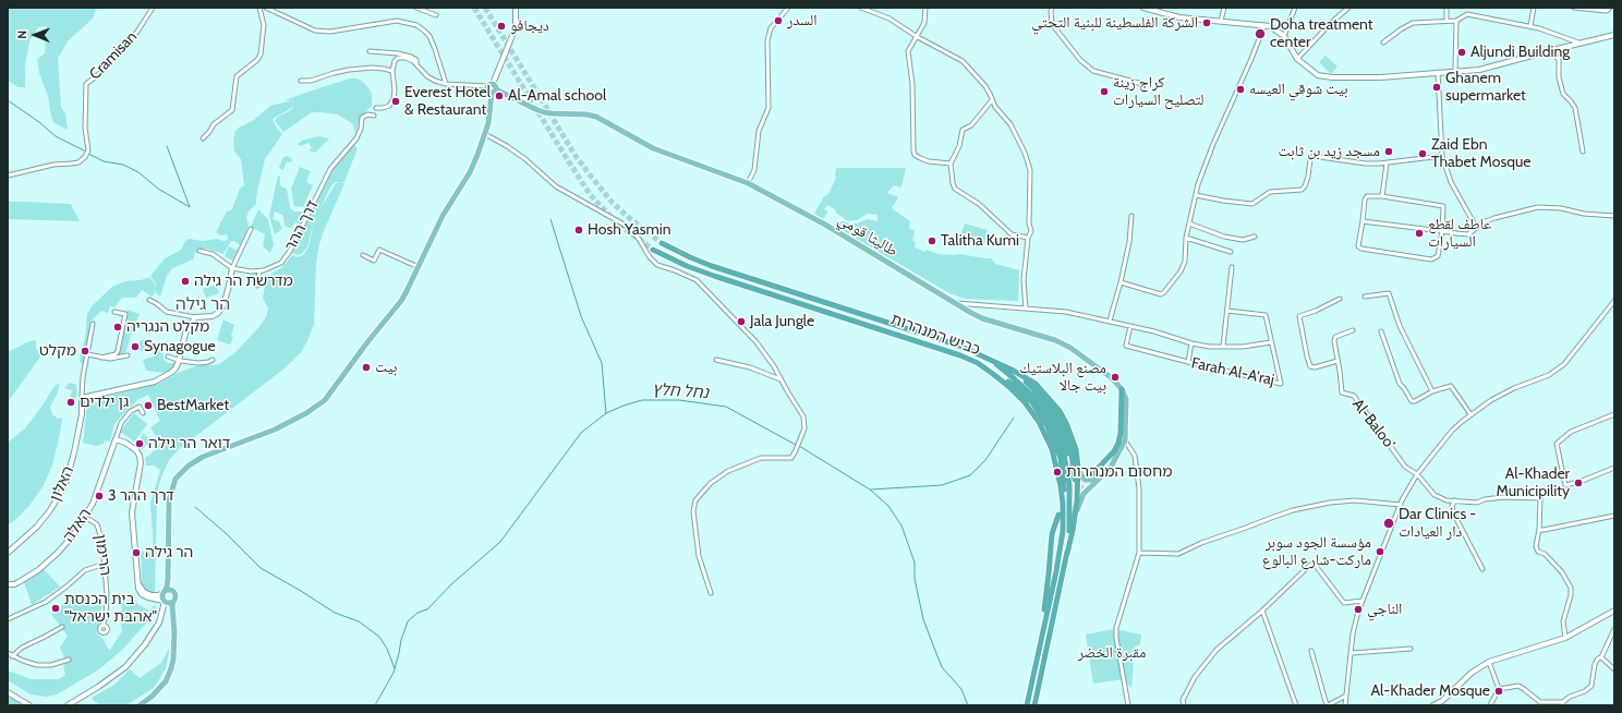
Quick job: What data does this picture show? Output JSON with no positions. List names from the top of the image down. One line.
{"streets":{"highway":["כביש המנהרות"],"main road":["طاليثا قومي"],"street":["Cramisan","דרך ההר","Farah Al-A'raj","Al-Baloo'","האלון","האלה","הרימון"]},"crossings":[["האלה","הרימון"]],"districts":["הר גילה"],"water":["נחל חלץ"],"parks":["مقبرة الخضر"],"places":["السدر","الشركة الفلسطينة للبنية التحتي","ديجافو","Doha treatment center","Aljundi Building","Ghanem supermarket","بيت شوقي العيسه","كراج زينة لتصليح السيارات","Al-Amal school","Everest Hotel & Restaurant","مسجد زيد بن ثابت","Zaid Ebn Thabet Mosque","Hosh Yasmin","عاطف لقطع السيارات","Talitha Kumi","מדרשת הר גילה","Jala Jungle","מקלט הנגריה","Synagogue","מקלט","بيت","مصنع البلاستيك بيت جالا","גן ילדים","BestMarket","דואר הר גילה","מחסום המנהרות","Al-Khader Municipility","דרך ההר 3","Dar Clinics - دار العيادات","مؤسسة الجود سوبر ماركت-شارع البالوع","הר גילה","בית הכנסת \"אהבת ישראל\"","الناجي","Al-Khader Mosque"],"north":"left"}
